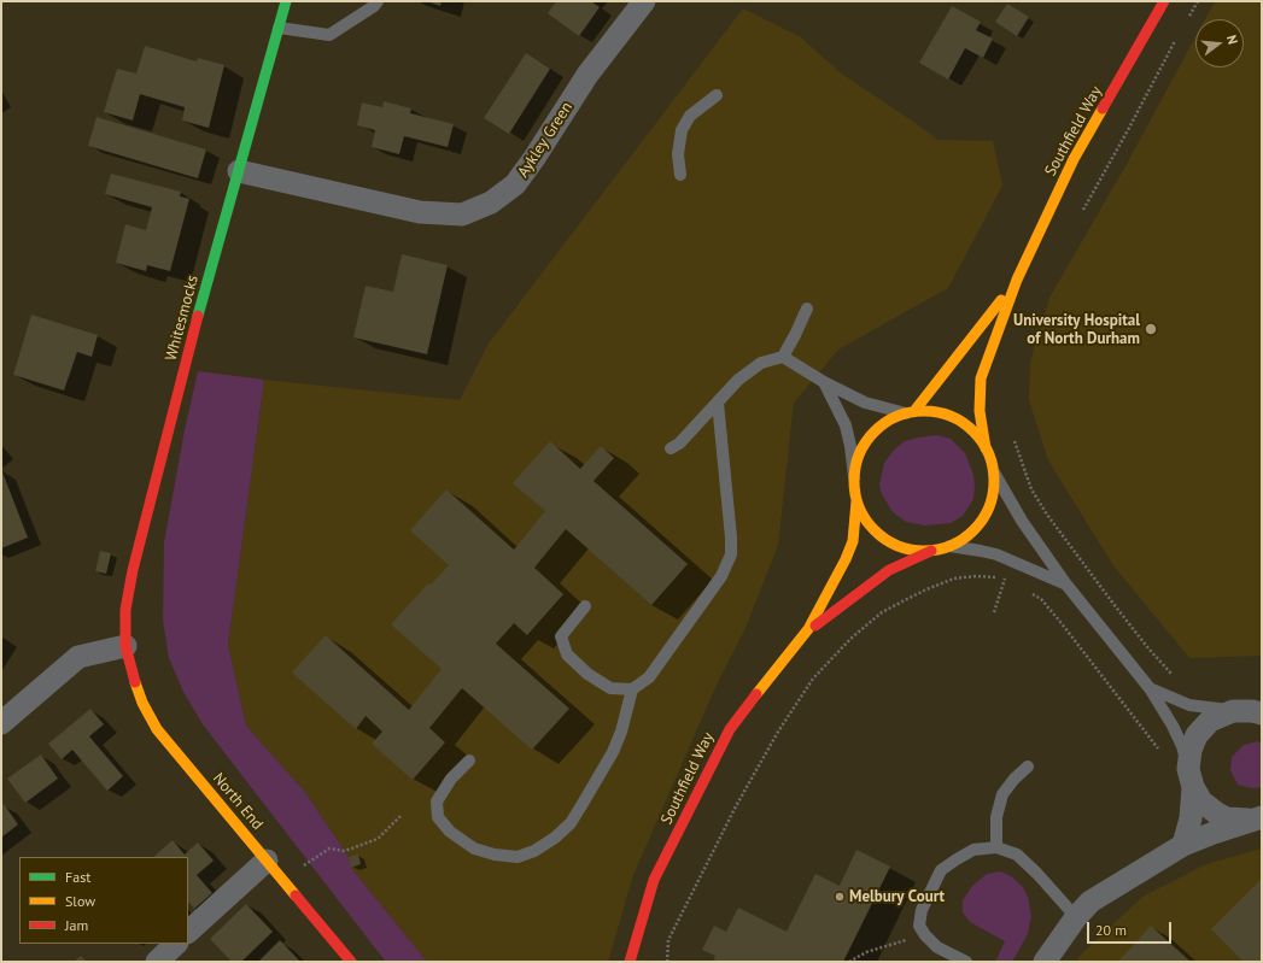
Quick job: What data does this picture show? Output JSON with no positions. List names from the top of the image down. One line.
{"streets":{"main road":["Southfield Way","Whitesmocks","North End"],"street":["Aykley Green"]},"crossings":[["Aykley Green","Whitesmocks"],["Whitesmocks","North End"]],"places":["University Hospital of North Durham","Melbury Court"],"legend":["Fast","Slow","Jam"],"scale_bar":"20 m","north":"right"}
